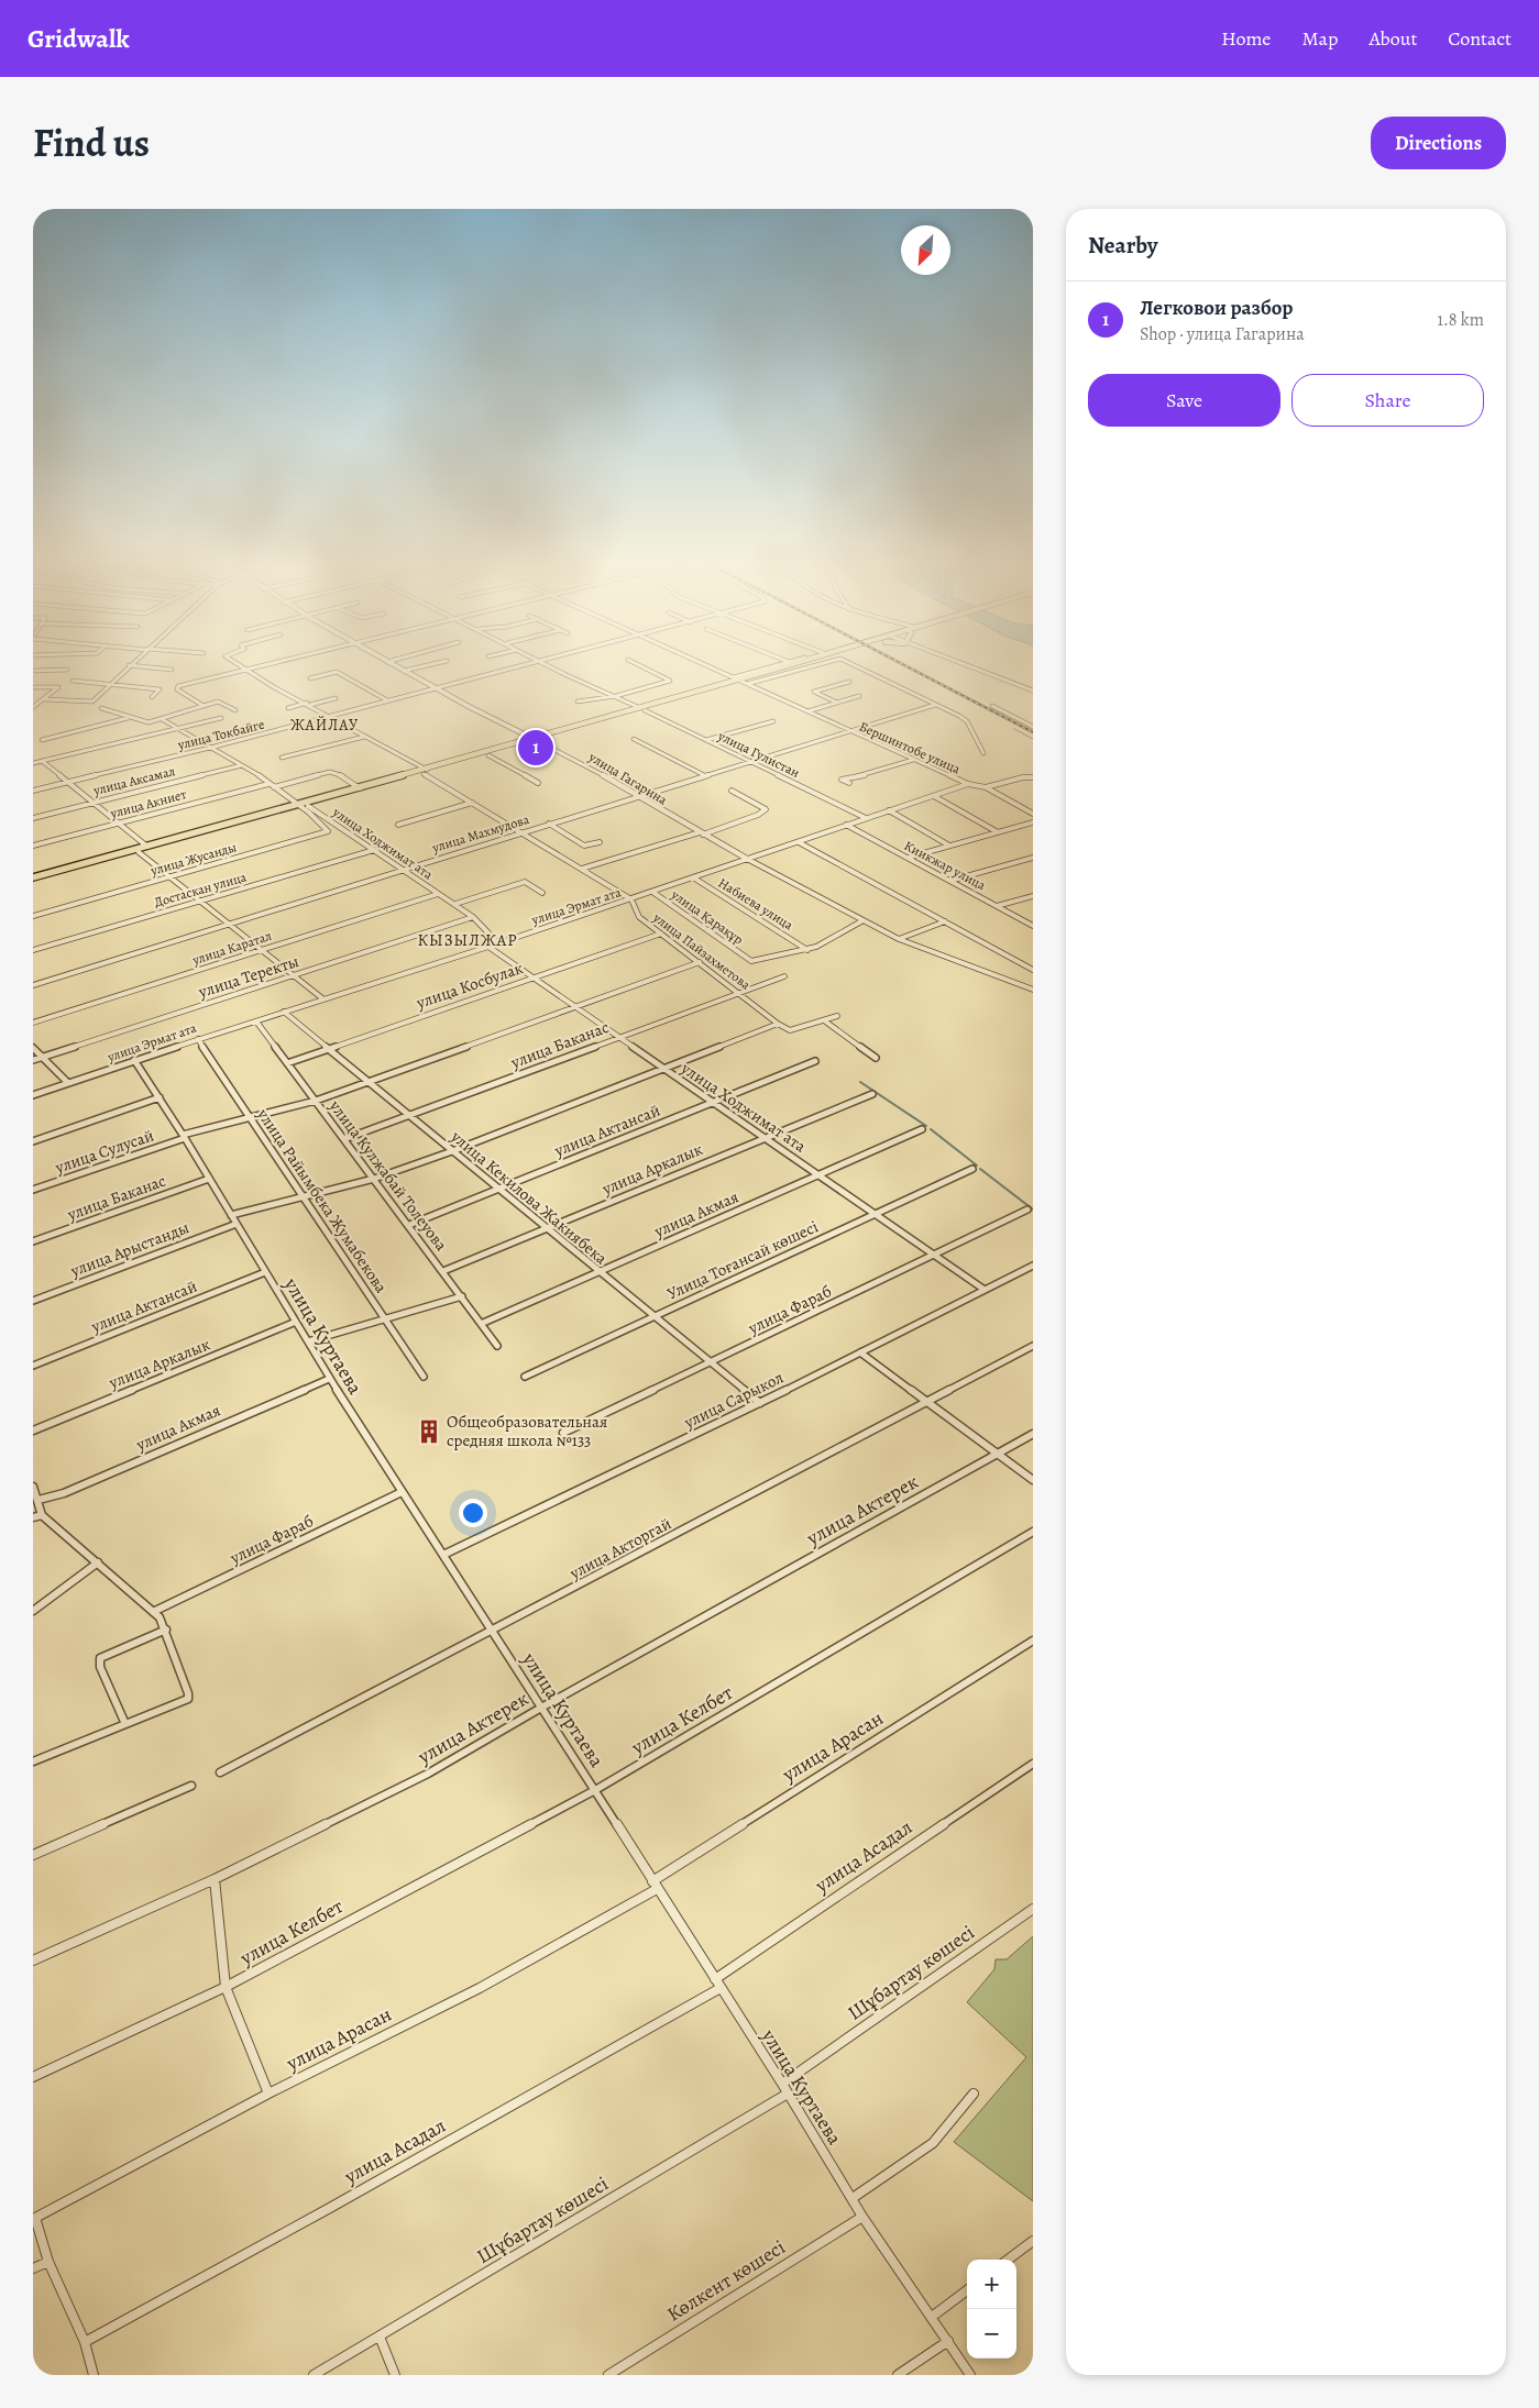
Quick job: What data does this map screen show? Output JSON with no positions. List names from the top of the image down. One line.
{"streets":{"main road":["улица Гагарина"],"street":["улица Токбайге","Бершинтобе улица","улица Гулистан","улица Аксамал","улица Акниет","улица Махмудова","улица Ходжимат ата","улица Жусанды","Киикжар улица","Достаскан улица","Набиева улица","улица Эрмат ата","улица Қарақұр","улица Каратал","улица Пайзахметова","улица Теректы","улица Косбулак","улица Баканас","улица Актансай","улица Сулусай","улица Аркалык","улица Кулжабай Толеуова","улица Кекилова Жакиябека","улица Райымбека Жумабекова","улица Акмая","улица Арыстанды","Улица Тоғансай көшесі","улица Фараб","улица Куртаева","улица Сарыкол","улица Актерек","улица Акторгай","улица Келбет","улица Арасан","улица Асадал","Шұбартау көшесі","Көлкент көшесі"]},"crossings":[["улица Токбайге","улица Гагарина"],["улица Токбайге","улица Ходжимат ата"],["улица Токбайге","улица Пайзахметова"],["Бершинтобе улица","улица Махмудова"],["Бершинтобе улица","улица Эрмат ата"],["улица Гулистан","улица Махмудова"],["улица Гулистан","улица Эрмат ата"],["улица Гагарина","улица Махмудова"],["улица Гагарина","улица Эрмат ата"],["улица Аксамал","улица Ходжимат ата"],["улица Акниет","улица Ходжимат ата"],["улица Махмудова","улица Ходжимат ата"],["улица Махмудова","улица Пайзахметова"],["улица Ходжимат ата","улица Жусанды"],["улица Ходжимат ата","Достаскан улица"],["улица Ходжимат ата","улица Эрмат ата"],["улица Ходжимат ата","улица Каратал"],["улица Ходжимат ата","улица Теректы"],["улица Ходжимат ата","улица Косбулак"],["улица Ходжимат ата","улица Баканас"],["улица Ходжимат ата","улица Актансай"],["улица Ходжимат ата","улица Сулусай"],["улица Ходжимат ата","улица Аркалык"],["улица Ходжимат ата","улица Акмая"],["улица Ходжимат ата","Улица Тоғансай көшесі"],["улица Ходжимат ата","улица Фараб"],["улица Ходжимат ата","улица Сарыкол"],["Киикжар улица","улица Эрмат ата"],["Набиева улица","улица Эрмат ата"],["Набиева улица","улица Қарақұр"],["улица Эрмат ата","улица Қарақұр"],["улица Эрмат ата","улица Пайзахметова"],["улица Эрмат ата","улица Кулжабай Толеуова"],["улица Эрмат ата","улица Кекилова Жакиябека"],["улица Эрмат ата","улица Райымбека Жумабекова"],["улица Эрмат ата","улица Куртаева"],["улица Пайзахметова","улица Косбулак"],["улица Пайзахметова","улица Баканас"],["улица Пайзахметова","улица Сулусай"],["улица Косбулак","улица Кулжабай Толеуова"],["улица Косбулак","улица Кекилова Жакиябека"],["улица Баканас","улица Кулжабай Толеуова"],["улица Баканас","улица Кекилова Жакиябека"],["улица Баканас","улица Куртаева"],["улица Актансай","улица Кулжабай Толеуова"],["улица Актансай","улица Кекилова Жакиябека"],["улица Актансай","улица Куртаева"],["улица Сулусай","улица Кулжабай Толеуова"],["улица Сулусай","улица Кекилова Жакиябека"],["улица Сулусай","улица Райымбека Жумабекова"],["улица Сулусай","улица Куртаева"],["улица Аркалык","улица Кулжабай Толеуова"],["улица Аркалык","улица Кекилова Жакиябека"],["улица Аркалык","улица Куртаева"],["улица Кулжабай Толеуова","улица Акмая"],["улица Кекилова Жакиябека","улица Акмая"],["улица Кекилова Жакиябека","Улица Тоғансай көшесі"],["улица Кекилова Жакиябека","улица Фараб"],["улица Кекилова Жакиябека","улица Сарыкол"],["улица Акмая","улица Куртаева"],["улица Арыстанды","улица Куртаева"],["улица Фараб","улица Куртаева"],["улица Куртаева","улица Сарыкол"],["улица Куртаева","улица Актерек"],["улица Куртаева","улица Акторгай"],["улица Куртаева","улица Келбет"],["улица Куртаева","улица Арасан"],["улица Куртаева","улица Асадал"],["улица Куртаева","Шұбартау көшесі"],["улица Куртаева","Көлкент көшесі"]],"districts":["ЖАЙЛАУ","КЫЗЫЛЖАР"],"places":{"building":["Общеобразовательная средняя школа №133"]},"north":"bottom left","page":{"header":"Gridwalk","nav":["Home","Map","About","Contact"],"title":"Find us","buttons":["Directions",["Save","Share"]],"heading":"Nearby","list":[{"mark":"1","name":"Легковои разбор","note":"Shop · улица Гагарина","value":"1.8 km"}],"pins":"1","map_buttons":["+","−"]}}
